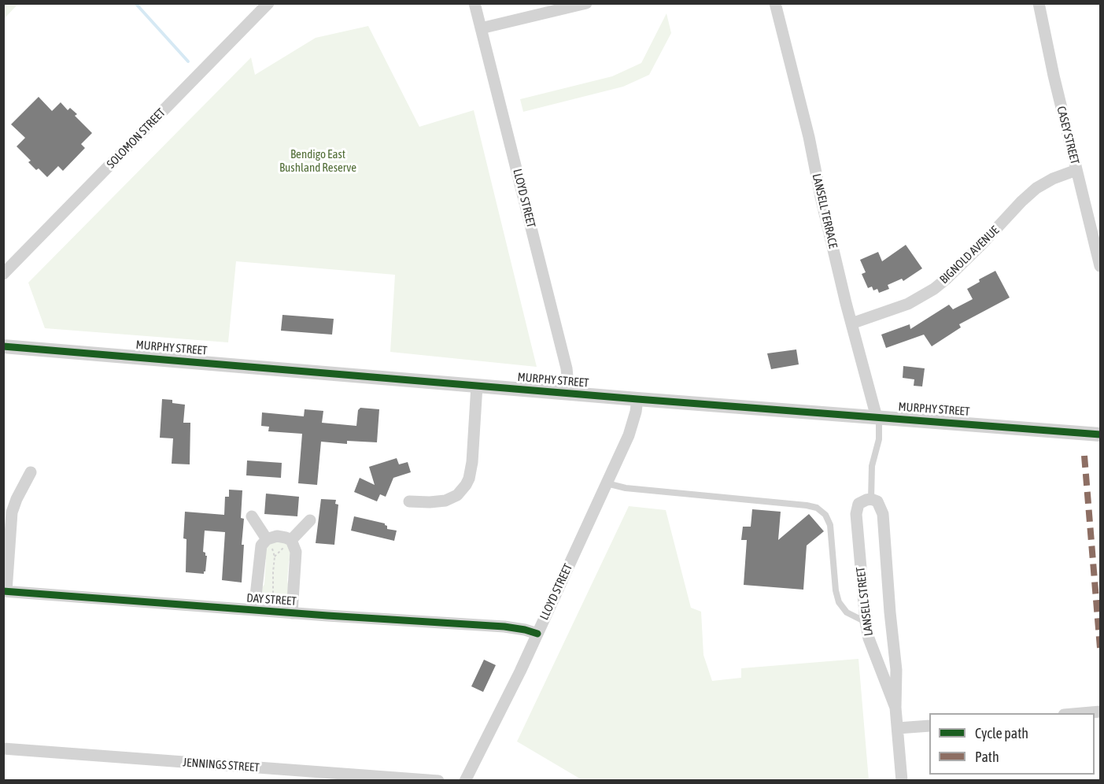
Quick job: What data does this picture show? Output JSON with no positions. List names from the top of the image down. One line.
{"streets":{"street":["CASEY STREET","SOLOMON STREET","LLOYD STREET","LANSELL TERRACE","BIGNOLD AVENUE","MURPHY STREET","DAY STREET","LANSELL STREET","JENNINGS STREET"]},"crossings":[["CASEY STREET","BIGNOLD AVENUE"],["LLOYD STREET","MURPHY STREET"],["LLOYD STREET","DAY STREET"],["LANSELL TERRACE","BIGNOLD AVENUE"],["LANSELL TERRACE","MURPHY STREET"]],"parks":["Bendigo East Bushland Reserve"],"legend":["Cycle path","Path"]}
